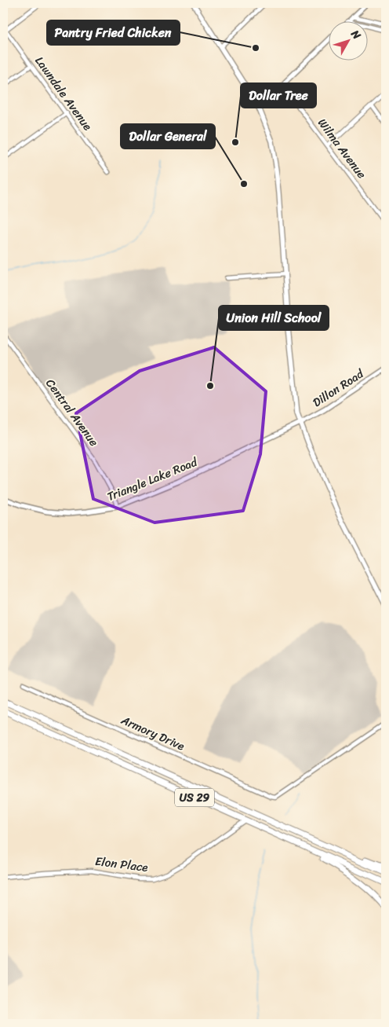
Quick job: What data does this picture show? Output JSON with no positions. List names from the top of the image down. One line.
{"streets":{"highway":["US 29"],"street":["Lawndale Avenue","Wilma Avenue","Dillon Road","Central Avenue","Triangle Lake Road","Armory Drive","Elon Place"]},"crossings":[["Dillon Road","Triangle Lake Road"],["Central Avenue","Triangle Lake Road"],["US 29","Elon Place"]],"places":["Pantry Fried Chicken","Dollar Tree","Dollar General","Union Hill School"],"north":"top right"}
